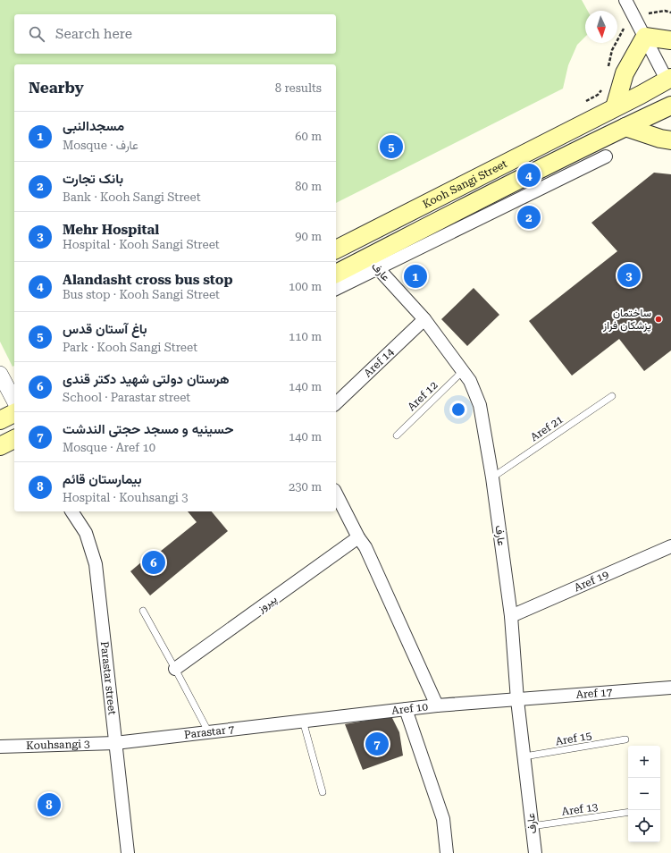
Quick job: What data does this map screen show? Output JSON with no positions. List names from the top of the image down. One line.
{"streets":{"main road":["Kooh Sangi Street"],"street":["عارف","Aref 14","Aref 19","پیروز","Parastar street","Aref 17","Aref 10","Parastar 7","Kouhsangi 3"],"lane":["Aref 12","Aref 21","Aref 15","Aref 13"]},"crossings":[["Kooh Sangi Street","عارف"],["عارف","Aref 14"],["عارف","Aref 12"],["عارف","Aref 21"],["عارف","Aref 19"],["عارف","Aref 17"],["عارف","Aref 10"],["عارف","Aref 15"],["عارف","Aref 13"],["Parastar street","Parastar 7"],["Parastar street","Kouhsangi 3"],["Aref 17","Aref 10"],["Aref 10","Parastar 7"],["Parastar 7","Kouhsangi 3"]],"places":["ساختمان پزشکان فراز"],"north":"bottom","page":{"search":"Search here","heading":["Nearby","8 results"],"list":[{"mark":"1","name":"مسجدالنبی","note":"Mosque · عارف","value":"60 m"},{"mark":"2","name":"بانک تجارت","note":"Bank · Kooh Sangi Street","value":"80 m"},{"mark":"3","name":"Mehr Hospital","note":"Hospital · Kooh Sangi Street","value":"90 m"},{"mark":"4","name":"Alandasht cross bus stop","note":"Bus stop · Kooh Sangi Street","value":"100 m"},{"mark":"5","name":"باغ آستان قدس","note":"Park · Kooh Sangi Street","value":"110 m"},{"mark":"6","name":"هرستان دولتی شهید دکتر قندی","note":"School · Parastar street","value":"140 m"},{"mark":"7","name":"حسینیه و مسجد حجتی الندشت","note":"Mosque · Aref 10","value":"140 m"},{"mark":"8","name":"بیمارستان قائم","note":"Hospital · Kouhsangi 3","value":"230 m"}],"pins":["5","4","2","3","1","6","7","8"],"map_buttons":["+","−"]}}
